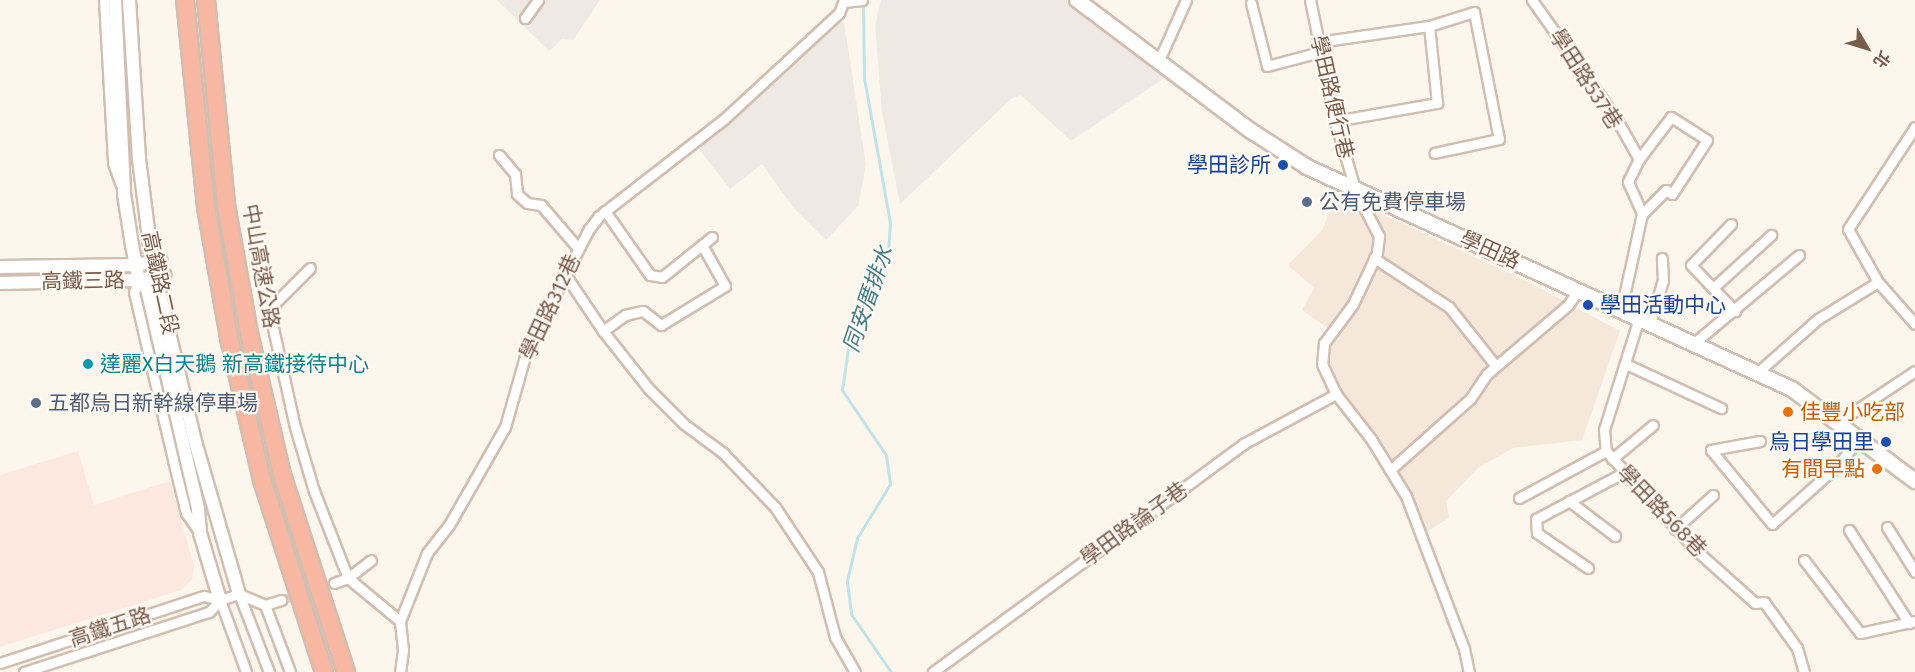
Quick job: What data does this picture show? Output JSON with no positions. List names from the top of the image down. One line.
{"streets":{"highway":["中山高速公路"],"main road":["學田路"],"street":["學田路537巷","學田路便行巷","高鐵三路","高鐵路二段","學田路312巷","學田路568巷","學田路論子巷","高鐵五路"]},"crossings":[["學田路便行巷","學田路"],["學田路","學田路568巷"],["高鐵三路","高鐵路二段"],["高鐵路二段","高鐵五路"]],"water":["同安厝排水"],"places":["學田診所","公有免費停車場","學田活動中心","達麗X白天鵝 新高鐵接待中心","五都烏日新幹線停車場","佳豐小吃部","烏日學田里","有間早點"],"north":"bottom right"}
